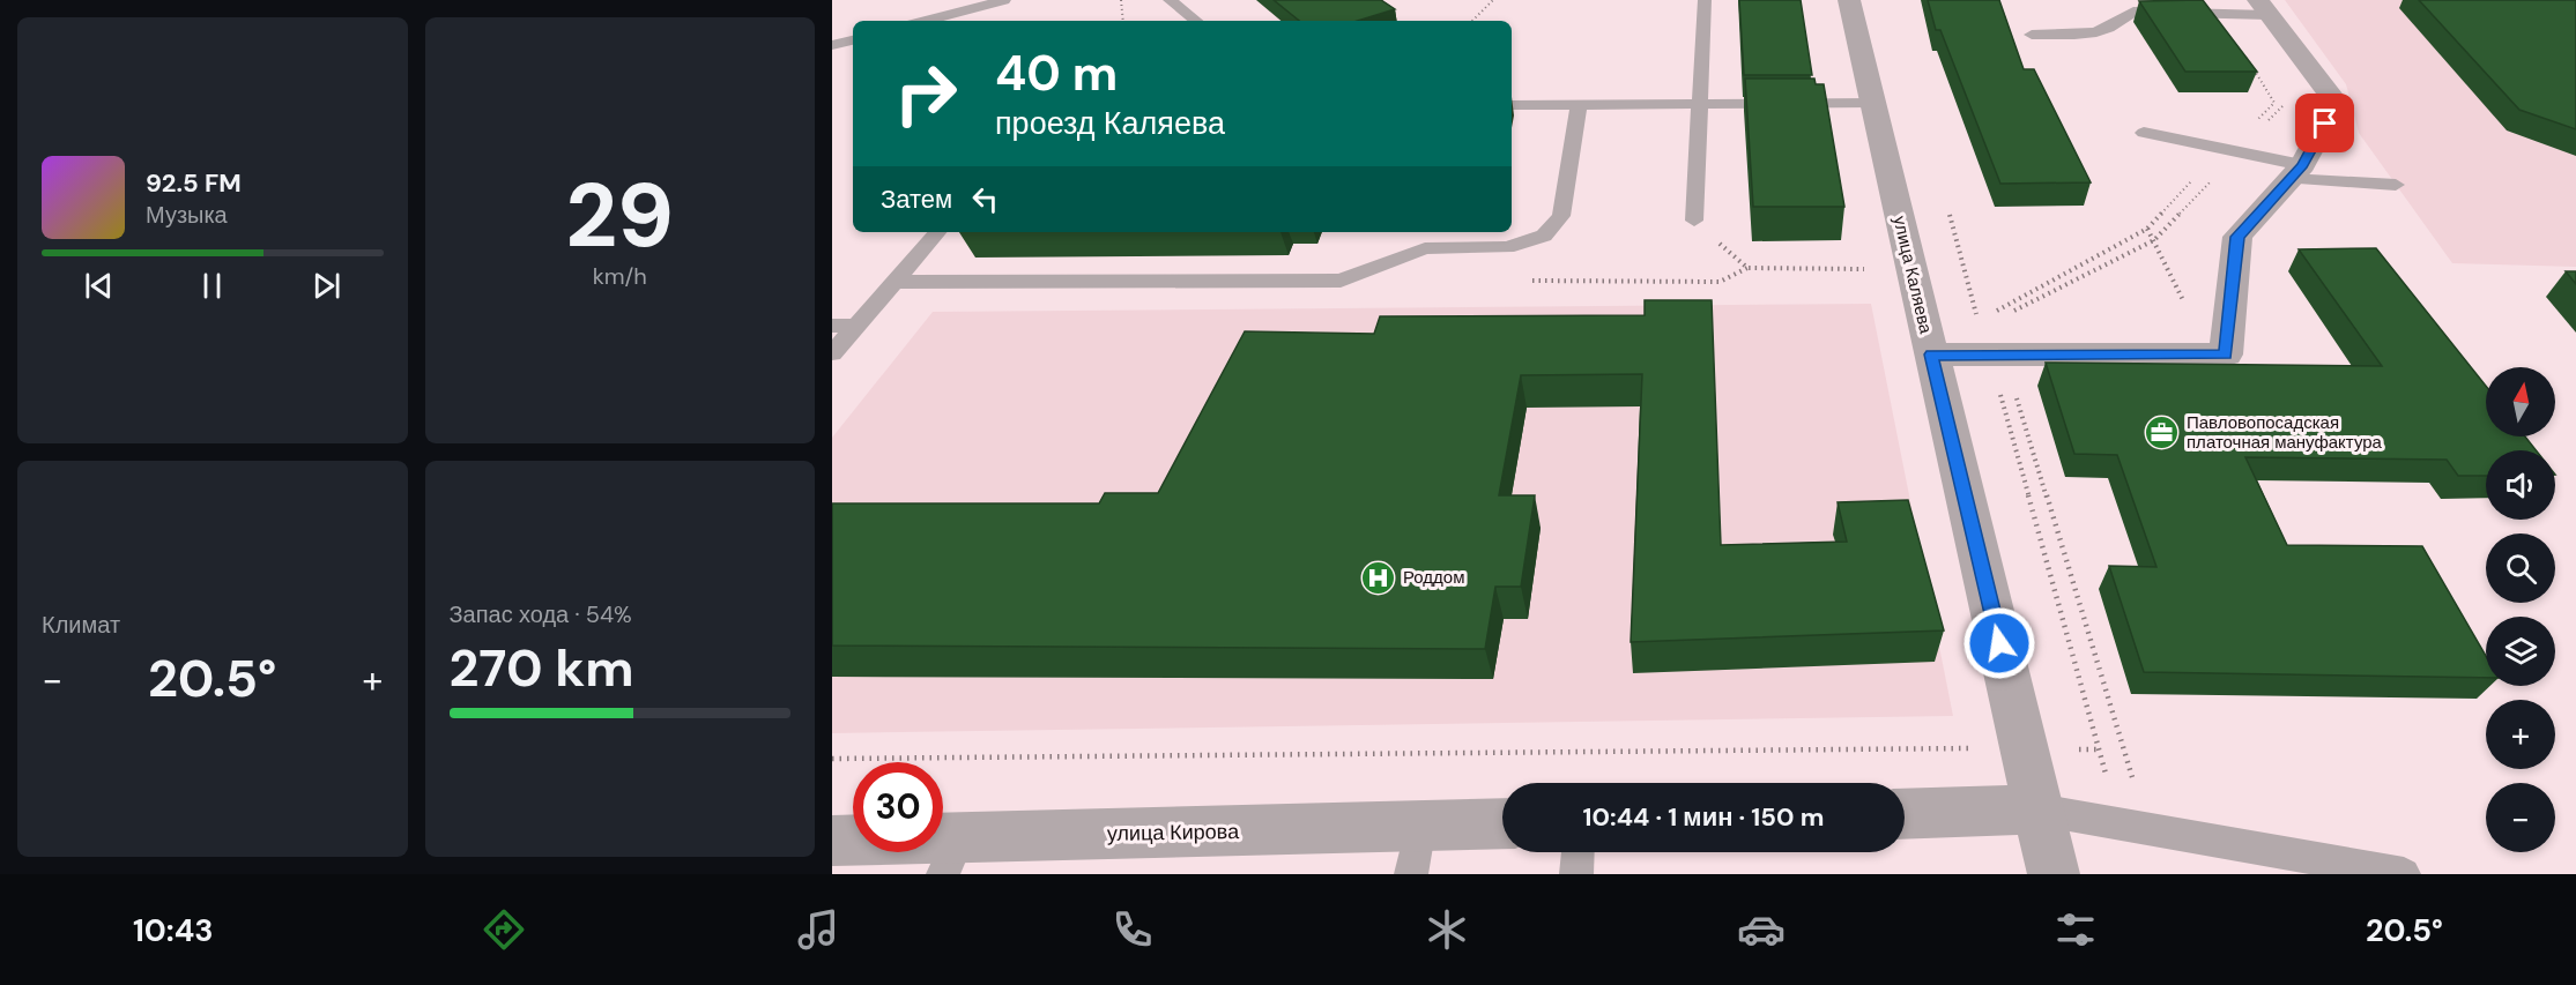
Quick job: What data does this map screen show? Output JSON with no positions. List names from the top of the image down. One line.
{"streets":{"street":["улица Каляева","улица Кирова"]},"places":{"office":["Павловопосадская платочная мануфактура"],"hospital":["Роддом"]},"north":"top","page":{"tile":[["29","km/h"],"Климат",["Запас хода · 54%","270 km"]],"turn":["40 m","проезд Каляева"],"song":["92.5 FM","Музыка"],"then":"Затем","map_buttons":["+","−"],"heat":["−","20.5°","+"],"limit":"30","trip":"10:44 · 1 мин · 150 m","tabs":["10:43","20.5°"]}}
